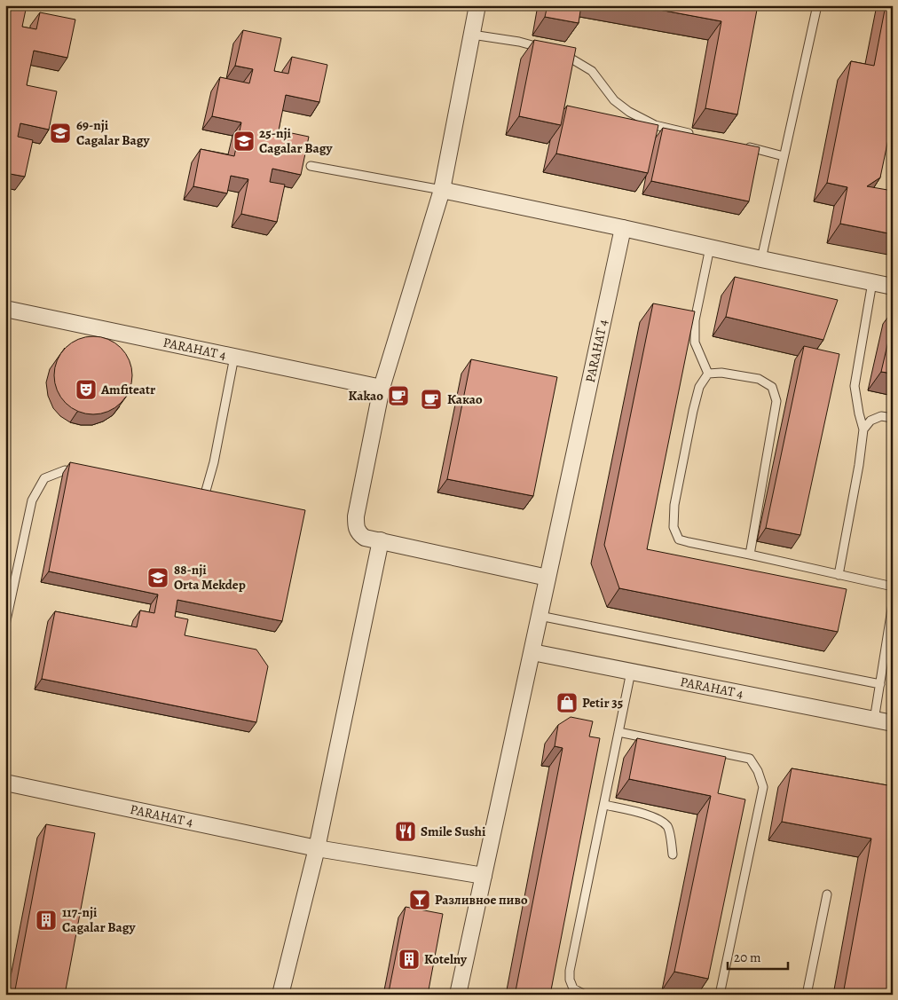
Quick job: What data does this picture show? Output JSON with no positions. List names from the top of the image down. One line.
{"streets":{"street":["PARAHAT 4"]},"places":{"school or university":["69-nji Cagalar Bagy","25-nji Cagalar Bagy","88-nji Orta Mekdep"],"theatre":["Amfiteatr"],"cafe":["Kakao","Какао"],"shop":["Petir 35"],"restaurant":["Smile Sushi"],"bar":["Разливное пиво"],"building":["117-nji Cagalar Bagy","Kotelny"]},"scale_bar":"20 m"}
